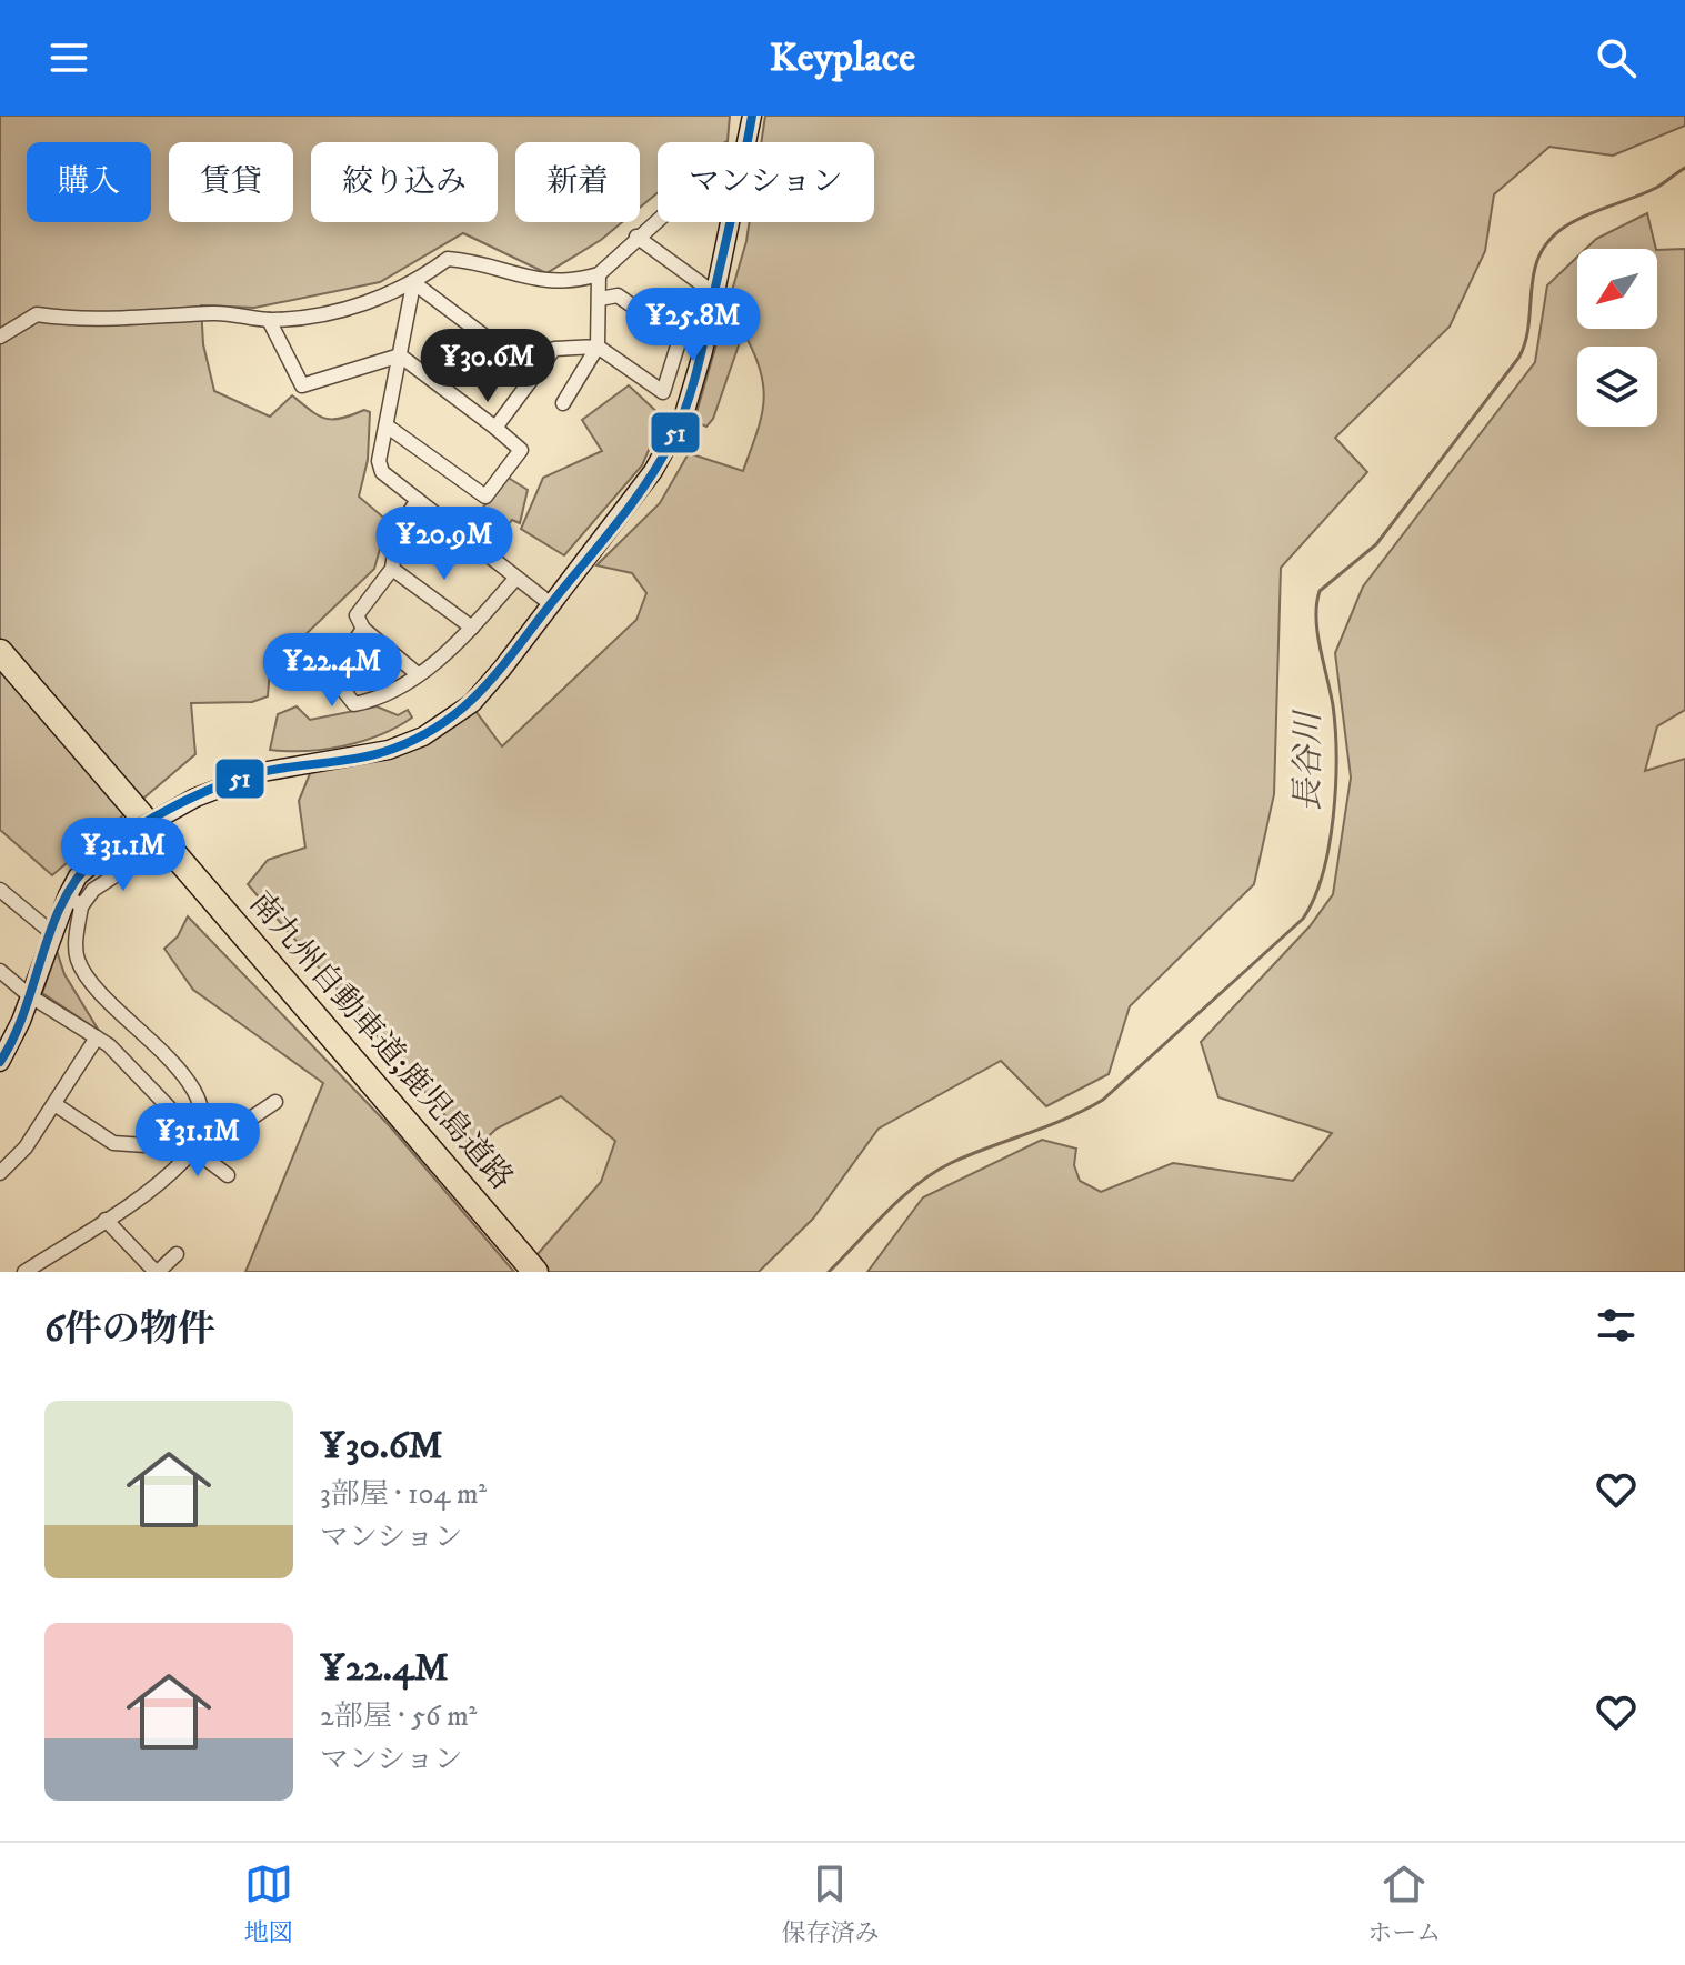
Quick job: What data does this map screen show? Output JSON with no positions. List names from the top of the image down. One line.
{"streets":{"highway":["南九州自動車道;鹿児島道路"]},"water":["長谷川"],"lines":["transit line 51"],"north":"bottom left","page":{"header":"Keyplace","chip":["購入","賃貸","絞り込み","新着","マンション"],"price":["¥25.8M","¥30.6M","¥20.9M","¥22.4M","¥31.1M","¥31.1M"],"heading":"6件の物件","list":[{"name":"¥30.6M","note":"3部屋 · 104 m² · マンション"},{"name":"¥22.4M","note":"2部屋 · 56 m² · マンション"}],"tabs":["地図","保存済み","ホーム"]}}
